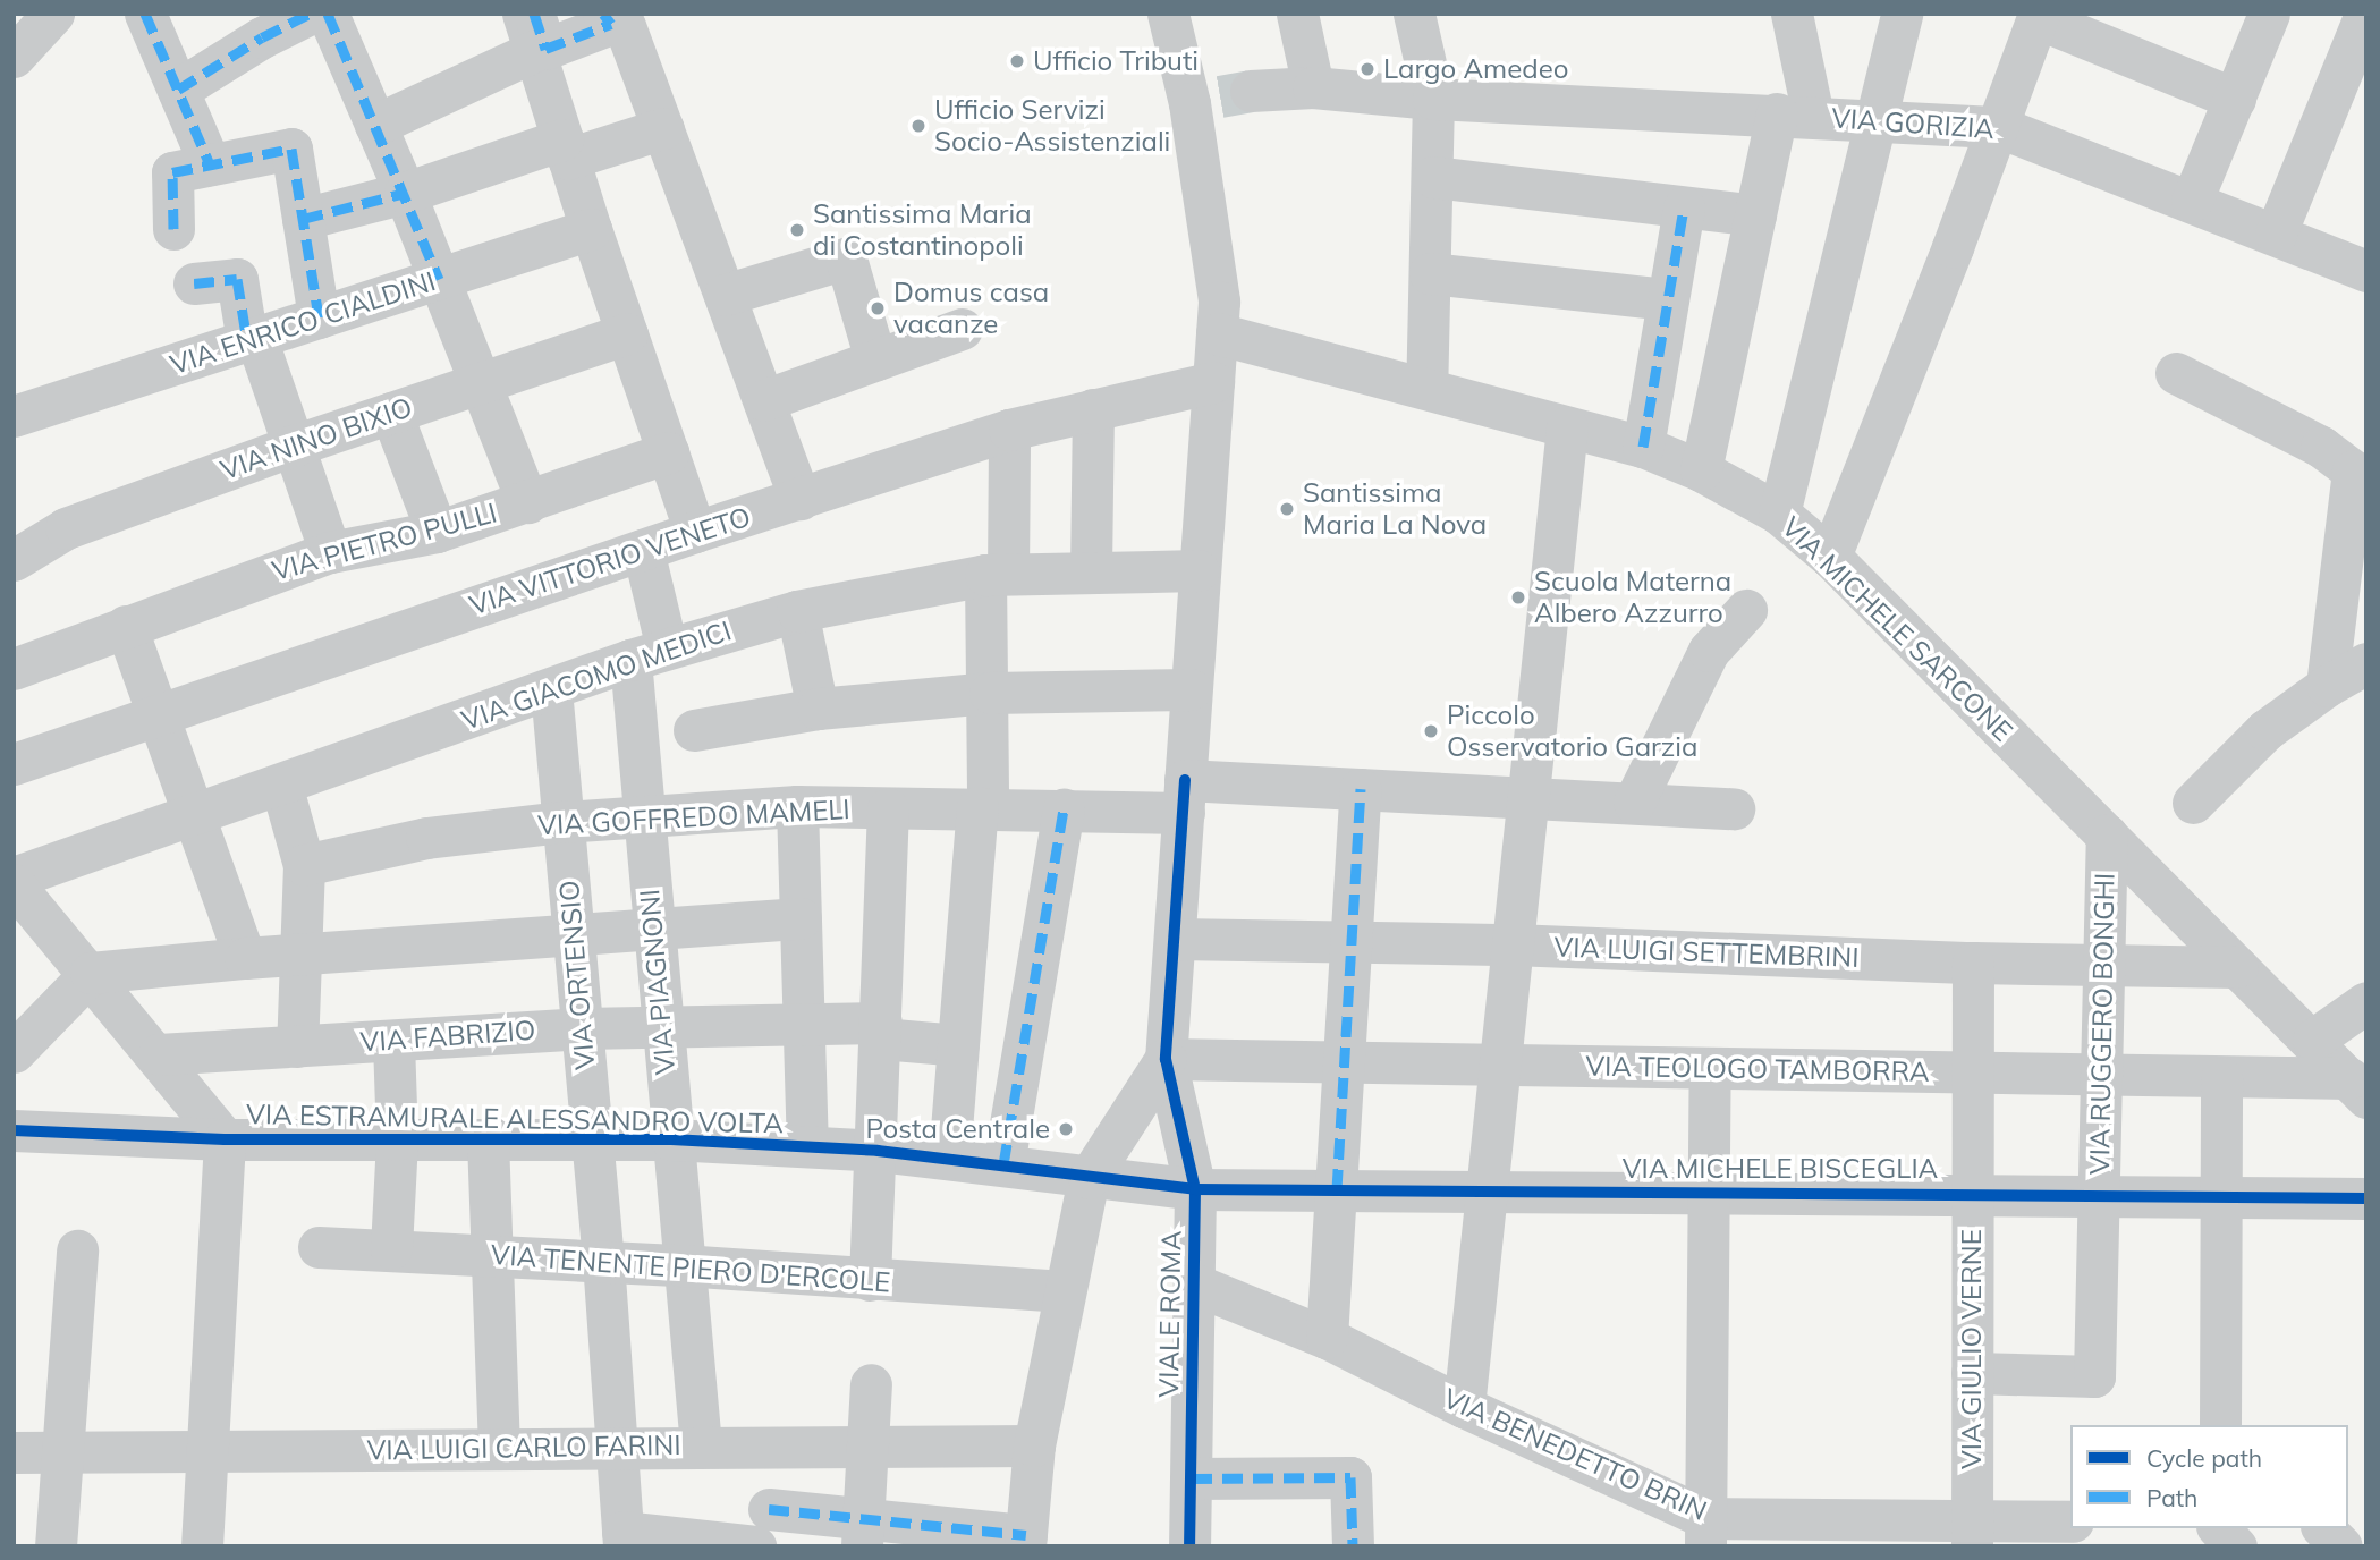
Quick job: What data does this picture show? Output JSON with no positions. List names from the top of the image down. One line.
{"streets":{"street":["VIA GORIZIA","VIA ENRICO CIALDINI","VIA NINO BIXIO","VIA PIETRO PULLI","VIA VITTORIO VENETO","VIA MICHELE SARCONE","VIA GIACOMO MEDICI","VIA GOFFREDO MAMELI","VIA LUIGI SETTEMBRINI","VIA ORTENSIO","VIA PIAGNONI","VIA RUGGERO BONGHI","VIA FABRIZIO","VIA TEOLOGO TAMBORRA","VIA ESTRAMURALE ALESSANDRO VOLTA","VIA MICHELE BISCEGLIA","VIA TENENTE PIERO D'ERCOLE","VIALE ROMA","VIA GIULIO VERNE","VIA LUIGI CARLO FARINI","VIA BENEDETTO BRIN"]},"crossings":[["VIA VITTORIO VENETO","VIA PIAGNONI"],["VIA MICHELE SARCONE","VIA LUIGI SETTEMBRINI"],["VIA MICHELE SARCONE","VIA RUGGERO BONGHI"],["VIA MICHELE SARCONE","VIA TEOLOGO TAMBORRA"],["VIA GIACOMO MEDICI","VIA ORTENSIO"],["VIA GIACOMO MEDICI","VIA PIAGNONI"],["VIA GOFFREDO MAMELI","VIA ORTENSIO"],["VIA GOFFREDO MAMELI","VIA PIAGNONI"],["VIA LUIGI SETTEMBRINI","VIA RUGGERO BONGHI"],["VIA LUIGI SETTEMBRINI","VIA GIULIO VERNE"],["VIA ORTENSIO","VIA FABRIZIO"],["VIA ORTENSIO","VIA ESTRAMURALE ALESSANDRO VOLTA"],["VIA ORTENSIO","VIA TENENTE PIERO D'ERCOLE"],["VIA ORTENSIO","VIA LUIGI CARLO FARINI"],["VIA PIAGNONI","VIA FABRIZIO"],["VIA PIAGNONI","VIA ESTRAMURALE ALESSANDRO VOLTA"],["VIA PIAGNONI","VIA TENENTE PIERO D'ERCOLE"],["VIA PIAGNONI","VIA LUIGI CARLO FARINI"],["VIA RUGGERO BONGHI","VIA TEOLOGO TAMBORRA"],["VIA RUGGERO BONGHI","VIA MICHELE BISCEGLIA"],["VIA RUGGERO BONGHI","VIA GIULIO VERNE"],["VIA TEOLOGO TAMBORRA","VIALE ROMA"],["VIA TEOLOGO TAMBORRA","VIA GIULIO VERNE"],["VIA MICHELE BISCEGLIA","VIALE ROMA"],["VIA MICHELE BISCEGLIA","VIA GIULIO VERNE"],["VIALE ROMA","VIA BENEDETTO BRIN"],["VIA GIULIO VERNE","VIA BENEDETTO BRIN"]],"places":["Ufficio Tributi","Largo Amedeo","Ufficio Servizi Socio-Assistenziali","Santissima Maria di Costantinopoli","Domus casa vacanze","Santissima Maria La Nova","Scuola Materna Albero Azzurro","Piccolo Osservatorio Garzia","Posta Centrale"],"legend":["Cycle path","Path"]}
